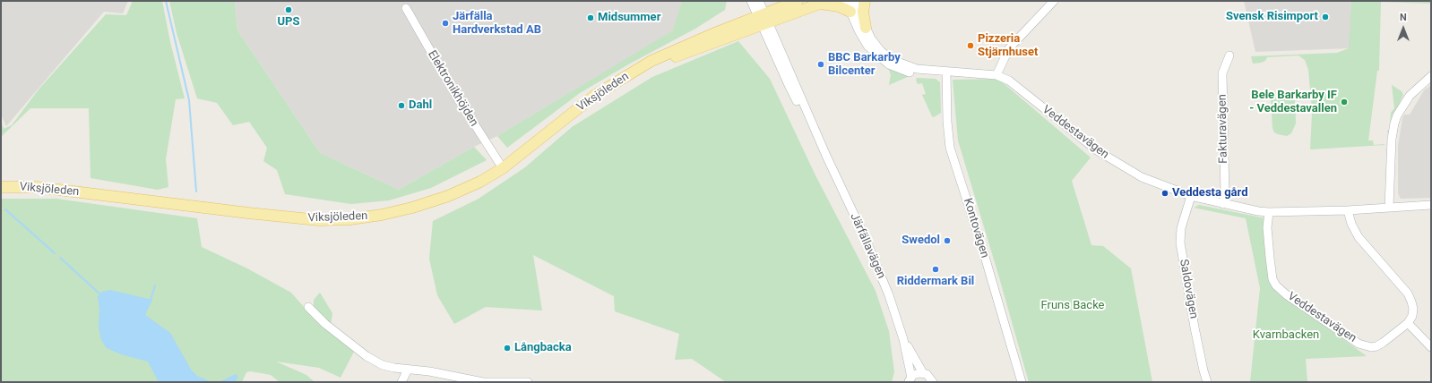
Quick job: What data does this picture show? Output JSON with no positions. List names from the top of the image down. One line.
{"streets":{"main road":["Viksjöleden"],"street":["Elektronikhöjden","Fakturavägen","Veddestavägen","Kontovägen","Järfällavägen","Saldovägen"]},"crossings":[["Elektronikhöjden","Viksjöleden"],["Viksjöleden","Järfällavägen"],["Fakturavägen","Veddestavägen"],["Veddestavägen","Kontovägen"],["Veddestavägen","Saldovägen"]],"parks":["Fruns Backe","Kvarnbacken"],"places":["UPS","Svensk Risimport","Midsummer","Järfälla Hardverkstad AB","Pizzeria Stjärnhuset","BBC Barkarby Bilcenter","Bele Barkarby IF - Veddestavallen","Dahl","Veddesta gård","Swedol","Riddermark Bil","Långbacka"],"north":"top"}
